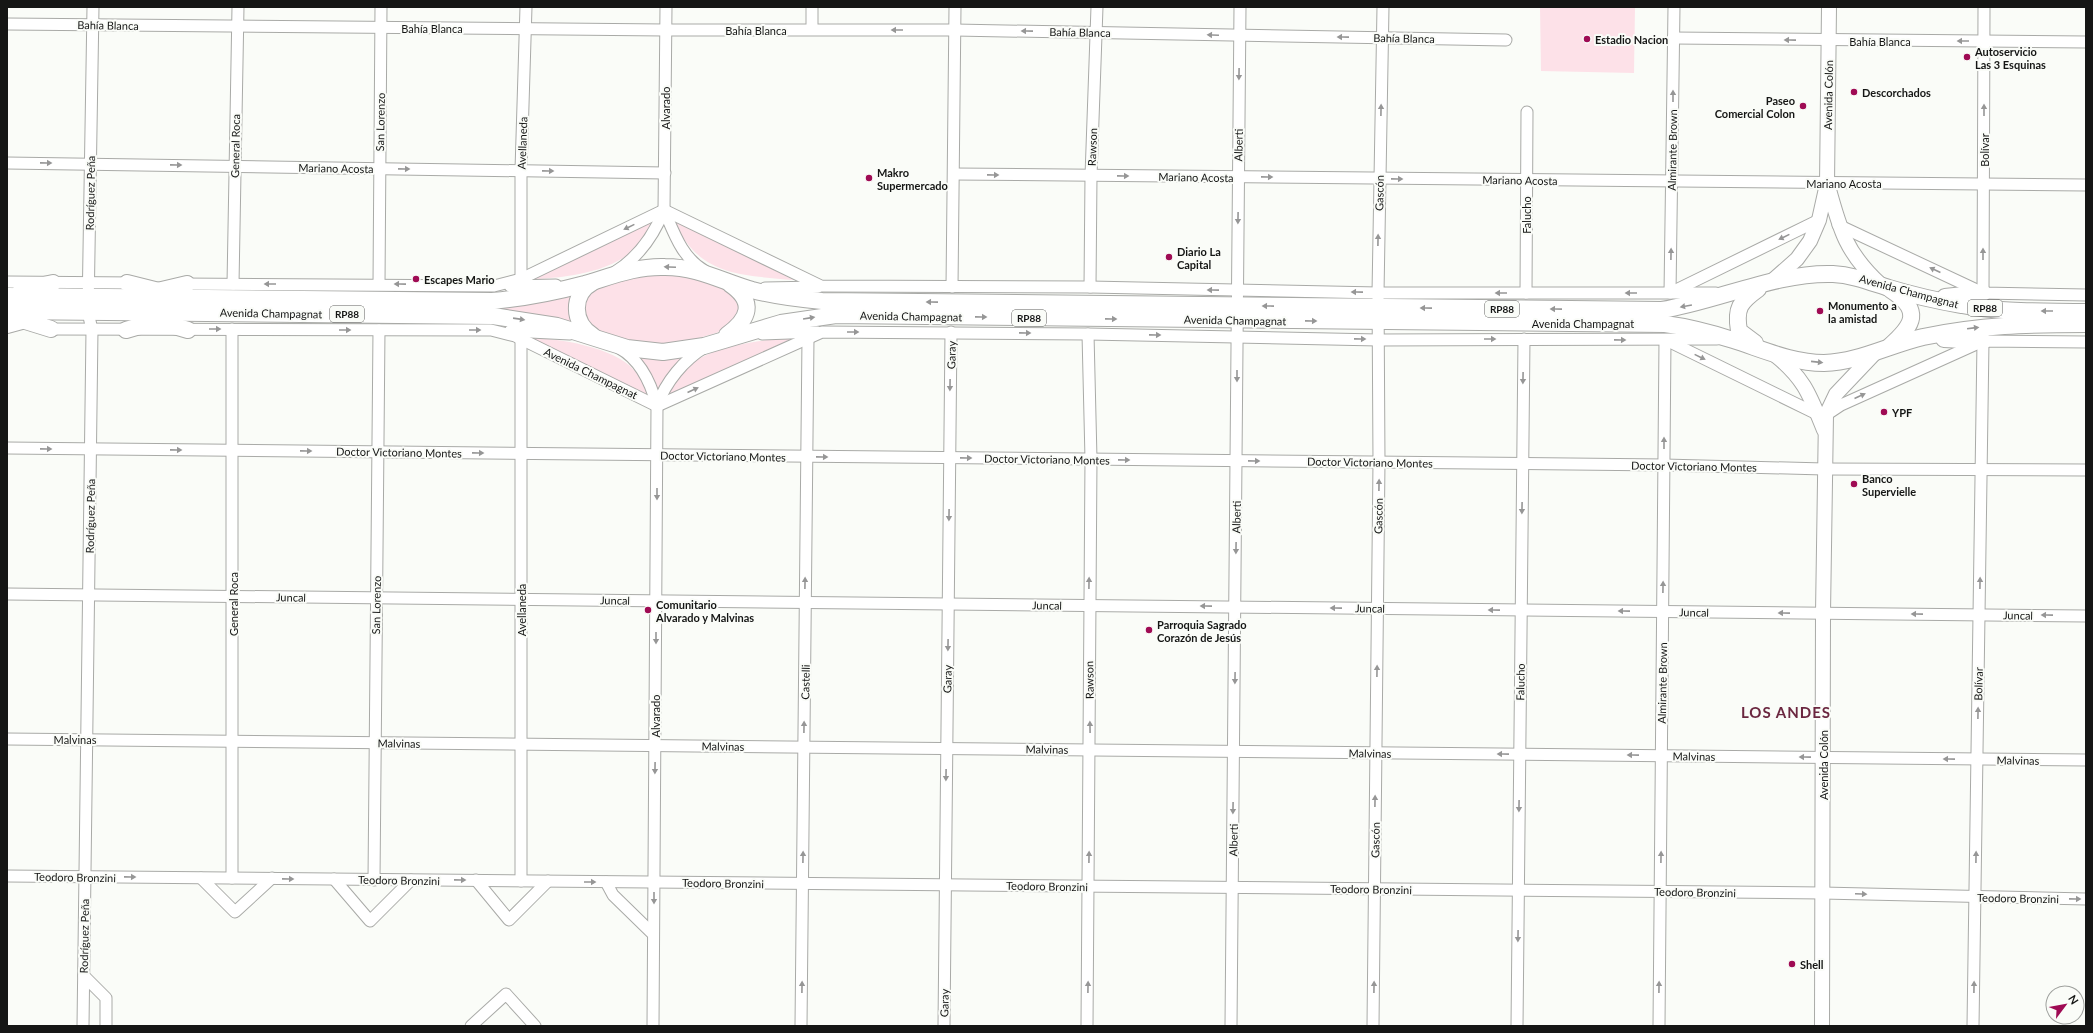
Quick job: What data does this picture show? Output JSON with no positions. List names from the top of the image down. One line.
{"streets":{"highway":["Avenida Colón","Avenida Champagnat","RP88"],"street":["Bahía Blanca","Alvarado","San Lorenzo","Avellaneda","Alberti","General Roca","Rawson","Almirante Brown","Bolívar","Mariano Acosta","Rodríguez Peña","Gascón","Falucho","Garay","Doctor Victoriano Montes","Juncal","Castelli","Malvinas","Teodoro Bronzini"]},"crossings":[["Bahía Blanca","Avenida Colón"],["Bahía Blanca","Alvarado"],["Bahía Blanca","San Lorenzo"],["Bahía Blanca","Avellaneda"],["Bahía Blanca","Alberti"],["Bahía Blanca","General Roca"],["Bahía Blanca","Rawson"],["Bahía Blanca","Almirante Brown"],["Bahía Blanca","Bolívar"],["Bahía Blanca","Rodríguez Peña"],["Bahía Blanca","Gascón"],["Avenida Colón","Mariano Acosta"],["Avenida Colón","Avenida Champagnat"],["Avenida Colón","Doctor Victoriano Montes"],["Avenida Colón","Juncal"],["Avenida Colón","Malvinas"],["Avenida Colón","Teodoro Bronzini"],["Alvarado","Mariano Acosta"],["Alvarado","Avenida Champagnat"],["Alvarado","RP88"],["Alvarado","Doctor Victoriano Montes"],["Alvarado","Juncal"],["Alvarado","Malvinas"],["Alvarado","Teodoro Bronzini"],["San Lorenzo","Mariano Acosta"],["San Lorenzo","Avenida Champagnat"],["San Lorenzo","Doctor Victoriano Montes"],["San Lorenzo","Juncal"],["San Lorenzo","Malvinas"],["San Lorenzo","Teodoro Bronzini"],["Avellaneda","Mariano Acosta"],["Avellaneda","Avenida Champagnat"],["Avellaneda","Doctor Victoriano Montes"],["Avellaneda","Juncal"],["Avellaneda","Malvinas"],["Avellaneda","Teodoro Bronzini"],["Alberti","Mariano Acosta"],["Alberti","Avenida Champagnat"],["Alberti","Doctor Victoriano Montes"],["Alberti","Juncal"],["Alberti","Malvinas"],["Alberti","Teodoro Bronzini"],["General Roca","Mariano Acosta"],["General Roca","Avenida Champagnat"],["General Roca","Doctor Victoriano Montes"],["General Roca","Juncal"],["General Roca","Malvinas"],["General Roca","Teodoro Bronzini"],["Rawson","Mariano Acosta"],["Rawson","Avenida Champagnat"],["Rawson","Doctor Victoriano Montes"],["Rawson","Juncal"],["Rawson","Malvinas"],["Rawson","Teodoro Bronzini"],["Almirante Brown","Mariano Acosta"],["Almirante Brown","Avenida Champagnat"],["Almirante Brown","Doctor Victoriano Montes"],["Almirante Brown","Juncal"],["Almirante Brown","Malvinas"],["Almirante Brown","Teodoro Bronzini"],["Bolívar","Mariano Acosta"],["Bolívar","Avenida Champagnat"],["Bolívar","Doctor Victoriano Montes"],["Bolívar","Juncal"],["Bolívar","Malvinas"],["Bolívar","Teodoro Bronzini"],["Mariano Acosta","Rodríguez Peña"],["Mariano Acosta","Gascón"],["Mariano Acosta","Falucho"],["Rodríguez Peña","Avenida Champagnat"],["Rodríguez Peña","Doctor Victoriano Montes"],["Rodríguez Peña","Juncal"],["Rodríguez Peña","Malvinas"],["Rodríguez Peña","Teodoro Bronzini"],["Gascón","Avenida Champagnat"],["Gascón","Doctor Victoriano Montes"],["Gascón","Juncal"],["Gascón","Malvinas"],["Gascón","Teodoro Bronzini"],["Falucho","Avenida Champagnat"],["Falucho","Doctor Victoriano Montes"],["Falucho","Juncal"],["Falucho","Malvinas"],["Falucho","Teodoro Bronzini"],["Avenida Champagnat","RP88"],["Avenida Champagnat","Garay"],["Avenida Champagnat","Castelli"],["Garay","Doctor Victoriano Montes"],["Garay","Juncal"],["Garay","Malvinas"],["Garay","Teodoro Bronzini"],["Doctor Victoriano Montes","Castelli"],["Juncal","Castelli"],["Castelli","Malvinas"],["Castelli","Teodoro Bronzini"]],"one_way":["Bahía Blanca","Alvarado","Alberti","Rawson","Almirante Brown","Bolívar","Mariano Acosta","Gascón","Falucho","Garay","Doctor Victoriano Montes","Juncal","Castelli"],"districts":["LOS ANDES"],"places":["Estadio Nacion","Autoservicio Las 3 Esquinas","Descorchados","Paseo Comercial Colon","Makro Supermercado","Diario La Capital","Escapes Mario","Monumento a la amistad","YPF","Banco Supervielle","Comunitario Alvarado y Malvinas","Parroquia Sagrado Corazón de Jesús","Shell"],"north":"top right"}
